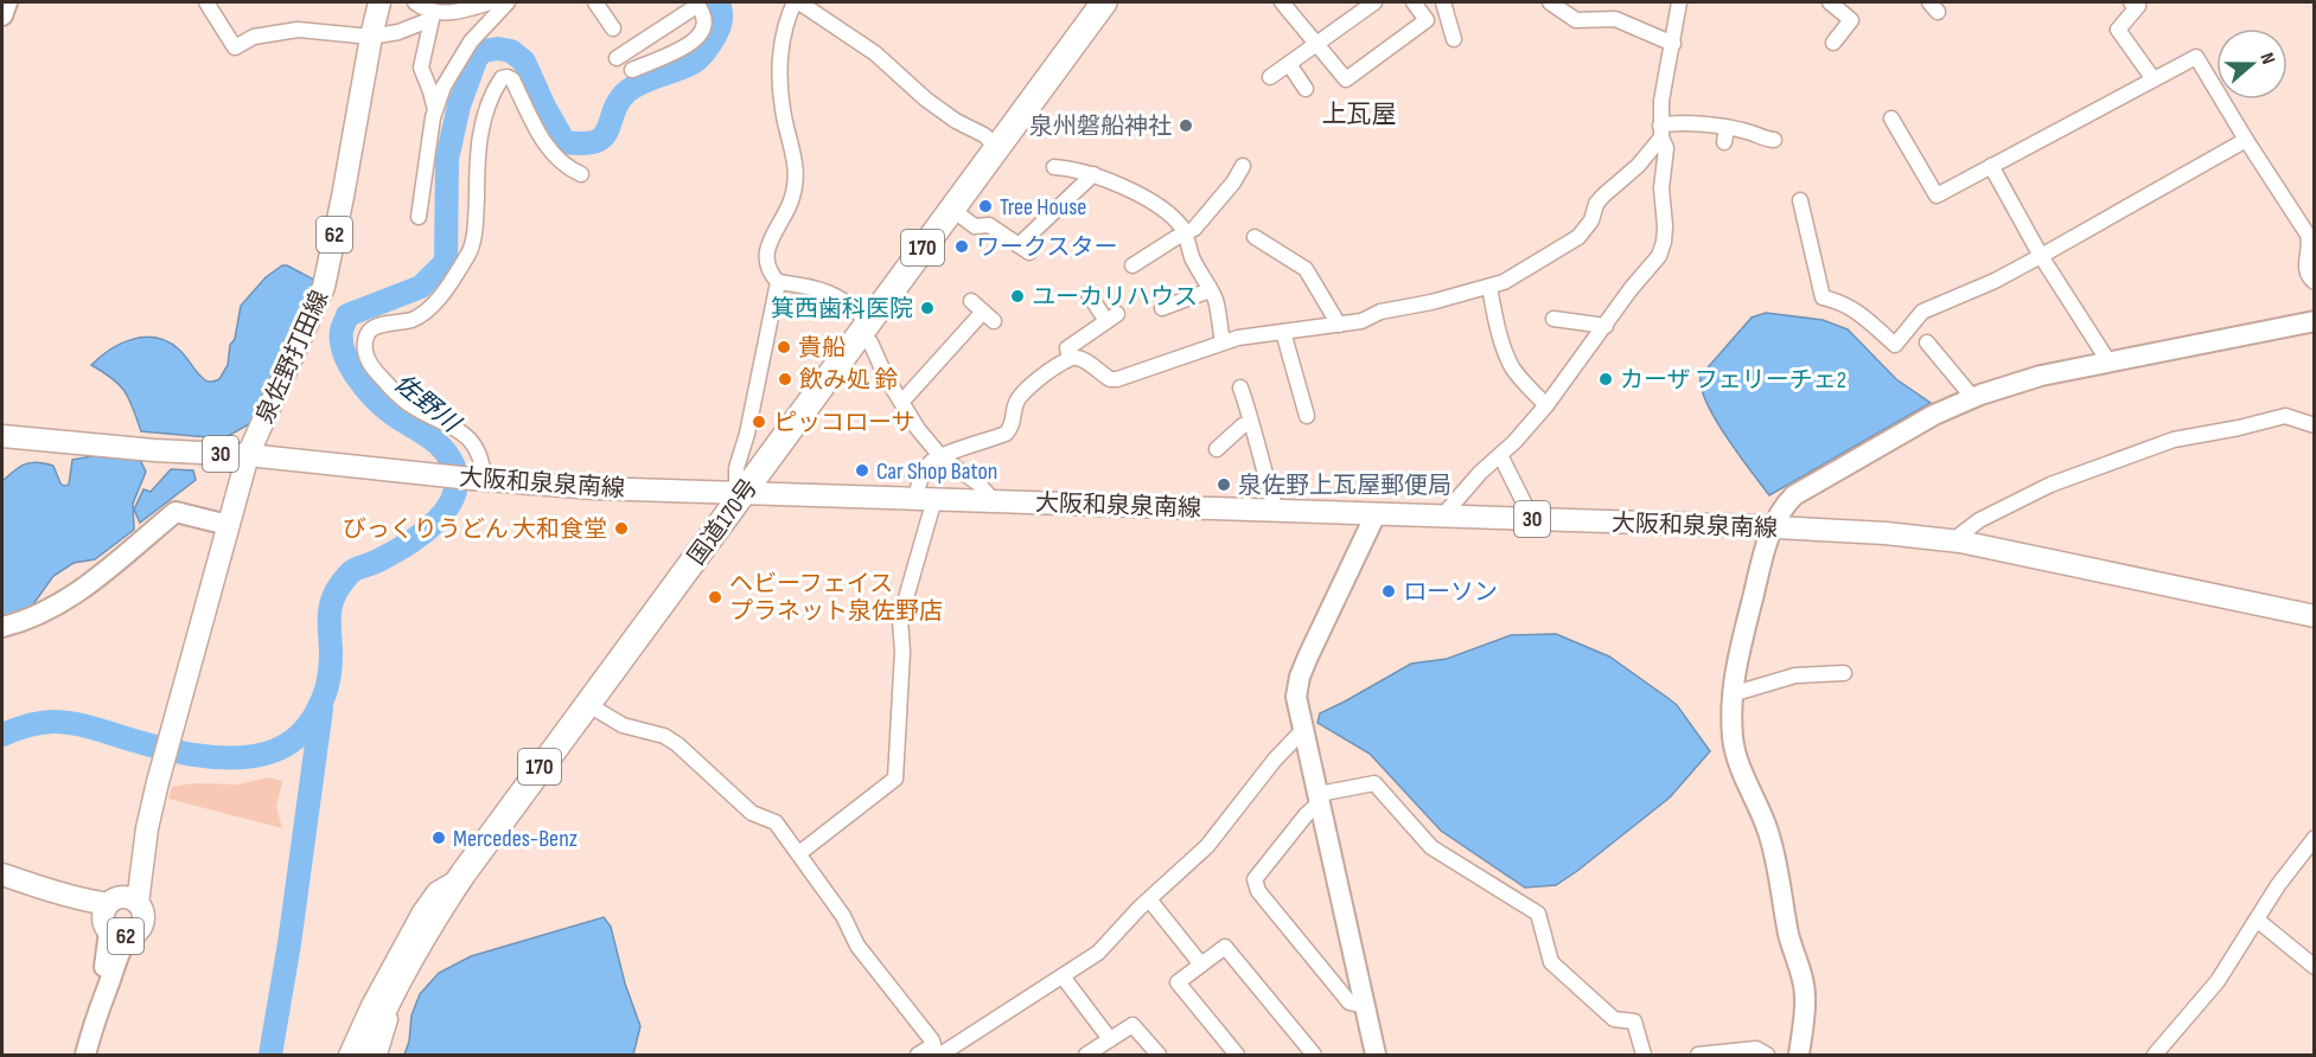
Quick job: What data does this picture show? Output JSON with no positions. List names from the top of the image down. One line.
{"streets":{"highway":["170","国道170号"],"main road":["62","泉佐野打田線","30","大阪和泉泉南線"]},"crossings":[["62","泉佐野打田線"],["泉佐野打田線","大阪和泉泉南線"],["大阪和泉泉南線","国道170号"]],"districts":["上瓦屋"],"water":["佐野川"],"places":["泉州磐船神社","Tree House","ワークスター","ユーカリハウス","箕西歯科医院","貴船","飲み処 鈴","カーザ フェリーチェ2","ピッコローサ","Car Shop Baton","泉佐野上瓦屋郵便局","びっくりうどん 大和食堂","ローソン","ヘビーフェイス プラネット泉佐野店","Mercedes-Benz"],"north":"right"}
